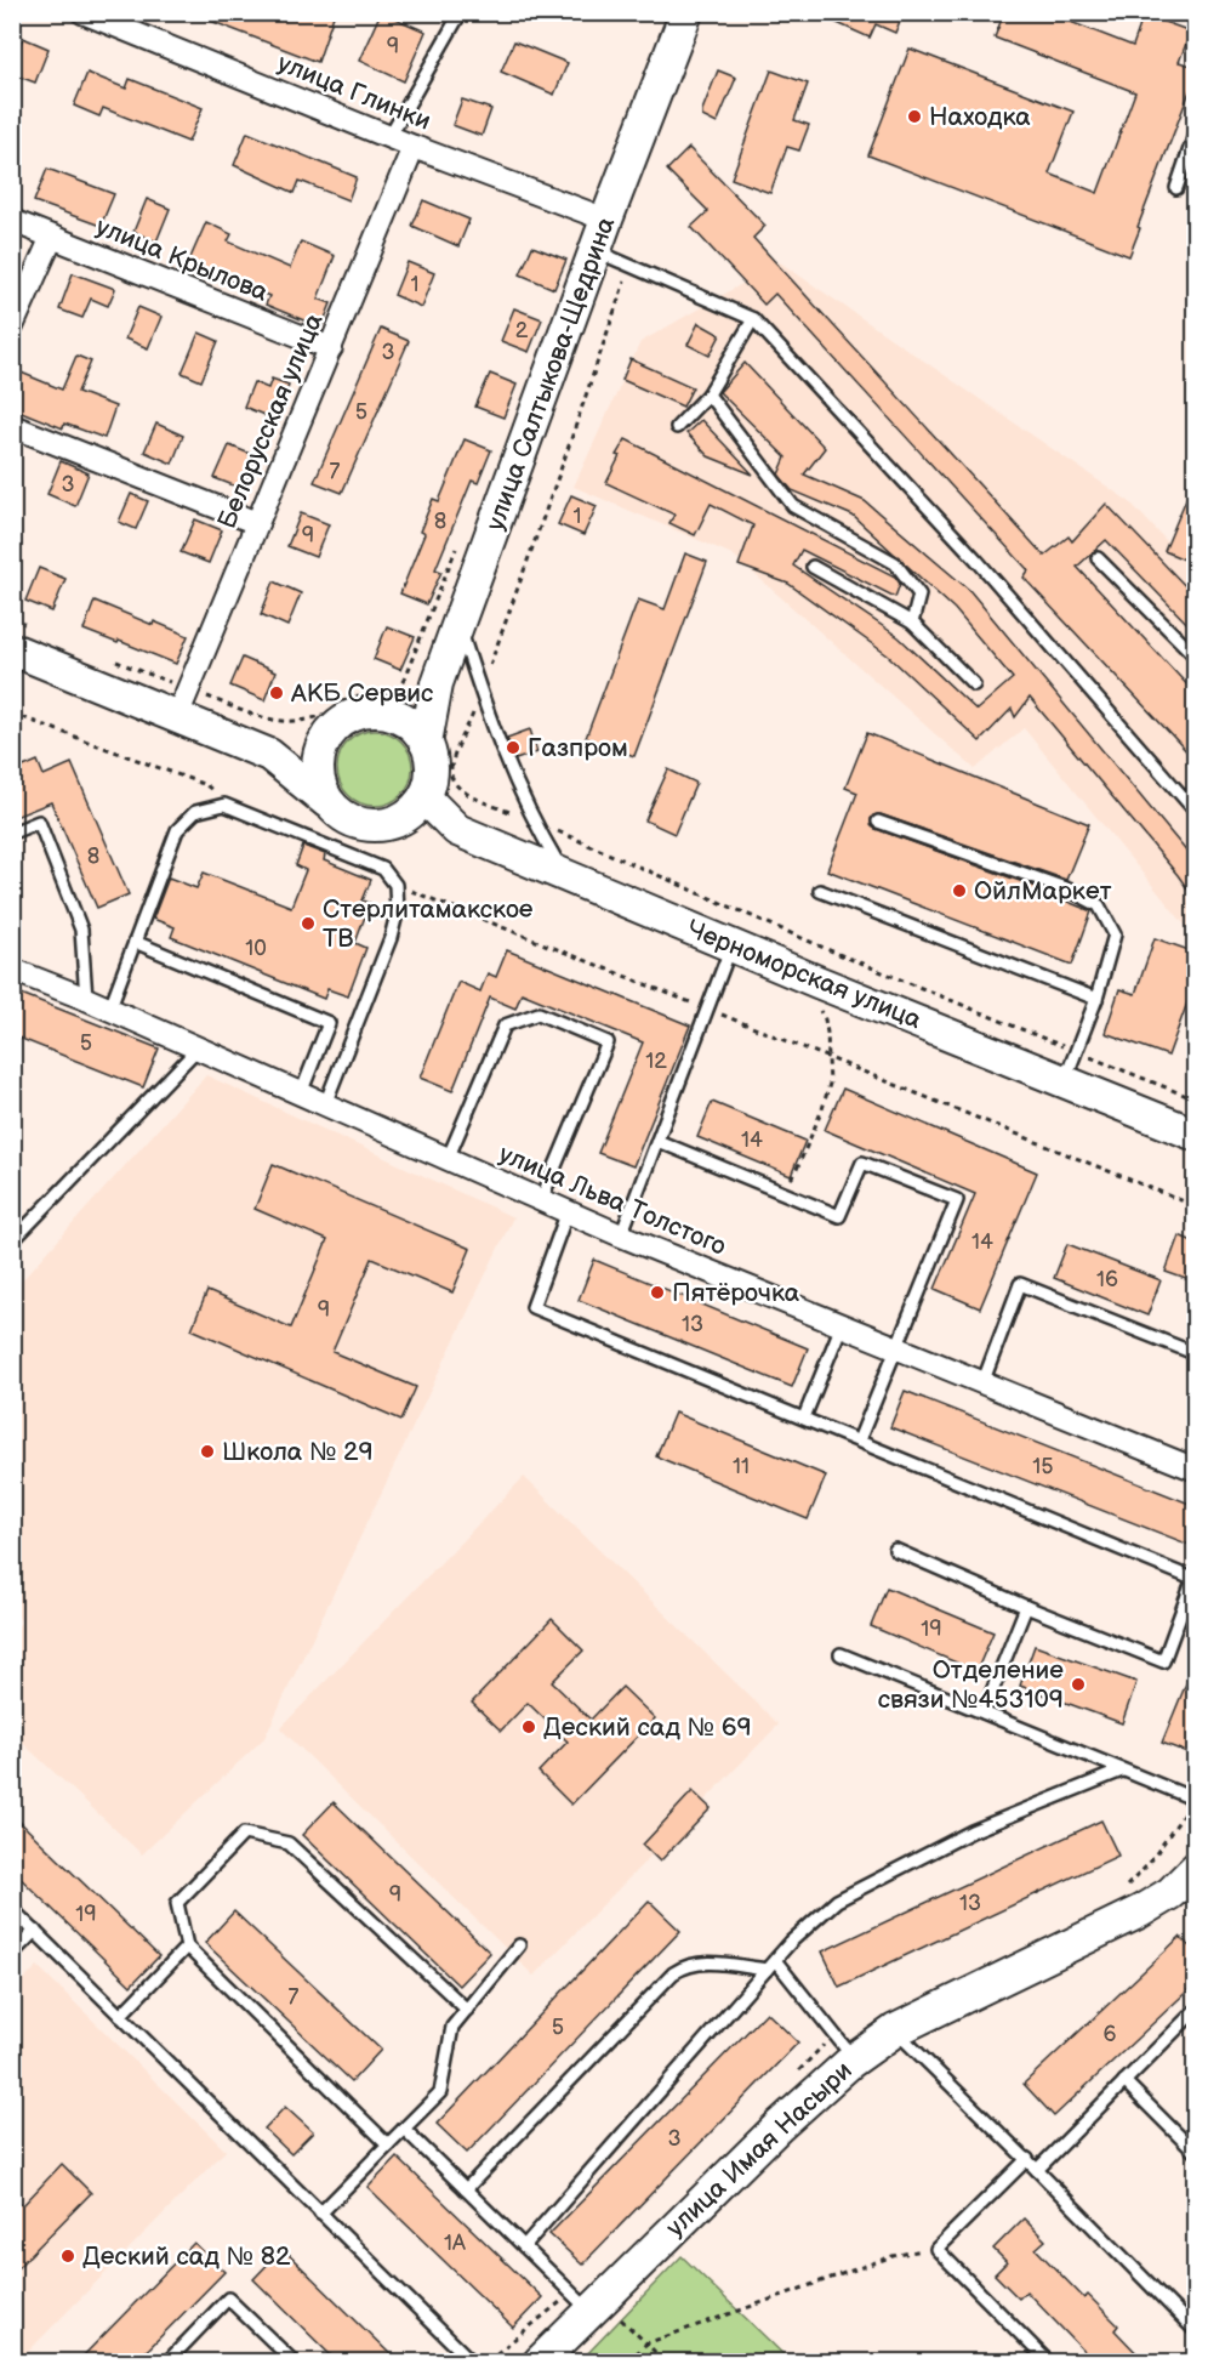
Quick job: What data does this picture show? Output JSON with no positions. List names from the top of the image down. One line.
{"streets":{"main road":["улица Салтыкова-Щедрина","Черноморская улица","улица Имая Насыри"],"street":["улица Глинки","улица Крылова","Белорусская улица","улица Льва Толстого"]},"crossings":[["улица Глинки","улица Салтыкова-Щедрина"],["улица Глинки","Белорусская улица"],["улица Крылова","Белорусская улица"],["улица Салтыкова-Щедрина","Черноморская улица"]],"places":["Находка","АКБ Сервис","Газпром","ОйлМаркет","Стерлитамакское ТВ","Пятёрочка","Школа № 29","Отделение связи №453109","Деский сад № 69","Деский сад № 82"],"house_numbers":["9","1","2","3","5","7","3","1","8","9","8","10","5","12","14","14","16","9","13","11","15","19","9","13","19","7","5","6","3","1А"]}
